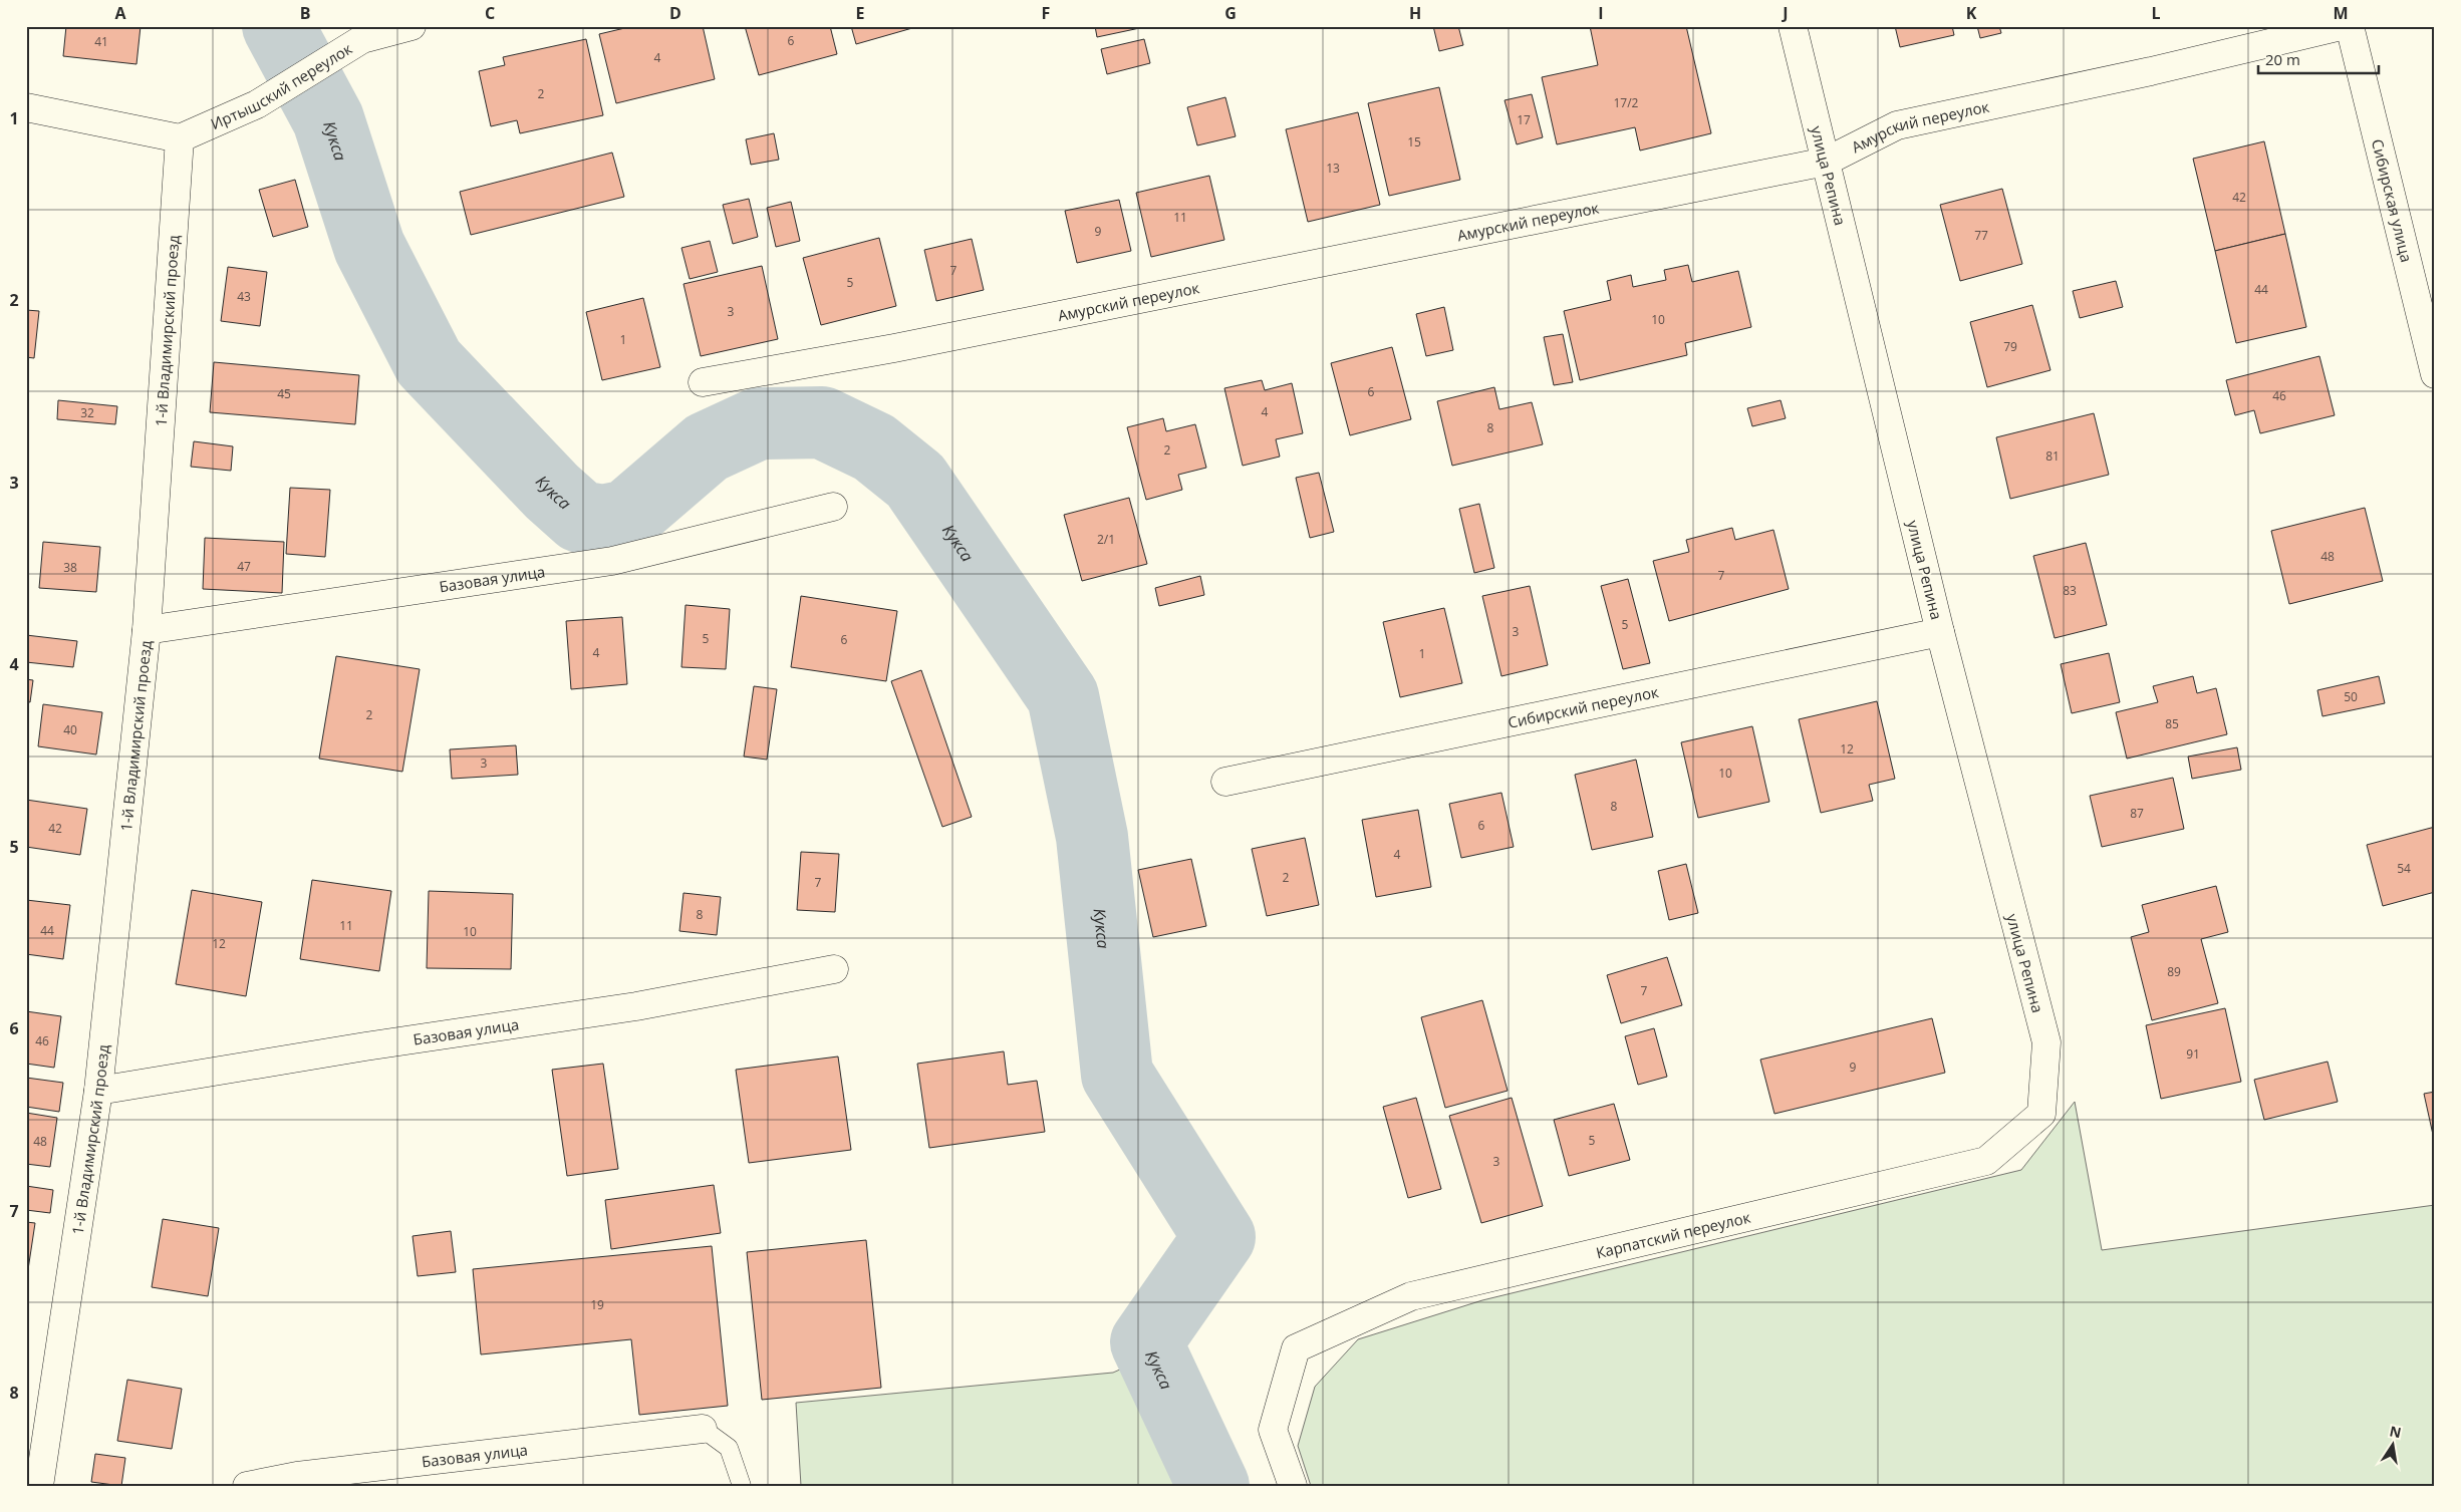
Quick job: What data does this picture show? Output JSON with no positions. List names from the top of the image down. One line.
{"streets":{"street":["Иртышский переулок","Амурский переулок","улица Репина","Сибирская улица","1-й Владимирский проезд","Базовая улица","Сибирский переулок","Карпатский переулок"]},"crossings":[["Иртышский переулок","1-й Владимирский проезд"],["Амурский переулок","улица Репина"],["улица Репина","Сибирский переулок"],["улица Репина","Карпатский переулок"],["1-й Владимирский проезд","Базовая улица"]],"water":["Кукса"],"house_numbers":["6","41","4","2","17/2","17","15","13","42","11","9","77","7","5","44","43","3","10","1","79","6","45","46","4","32","8","2","81","2/1","48","47","38","7","83","5","3","5","6","4","1","50","2","85","40","12","3","10","8","87","6","42","4","54","2","7","8","11","44","10","12","89","7","46","91","9","5","48","3","19"],"scale_bar":"20 m","north":"top","grid":{"columns":["A","B","C","D","E","F","G","H","I","J","K","L","M"],"rows":["1","2","3","4","5","6","7","8"]}}
